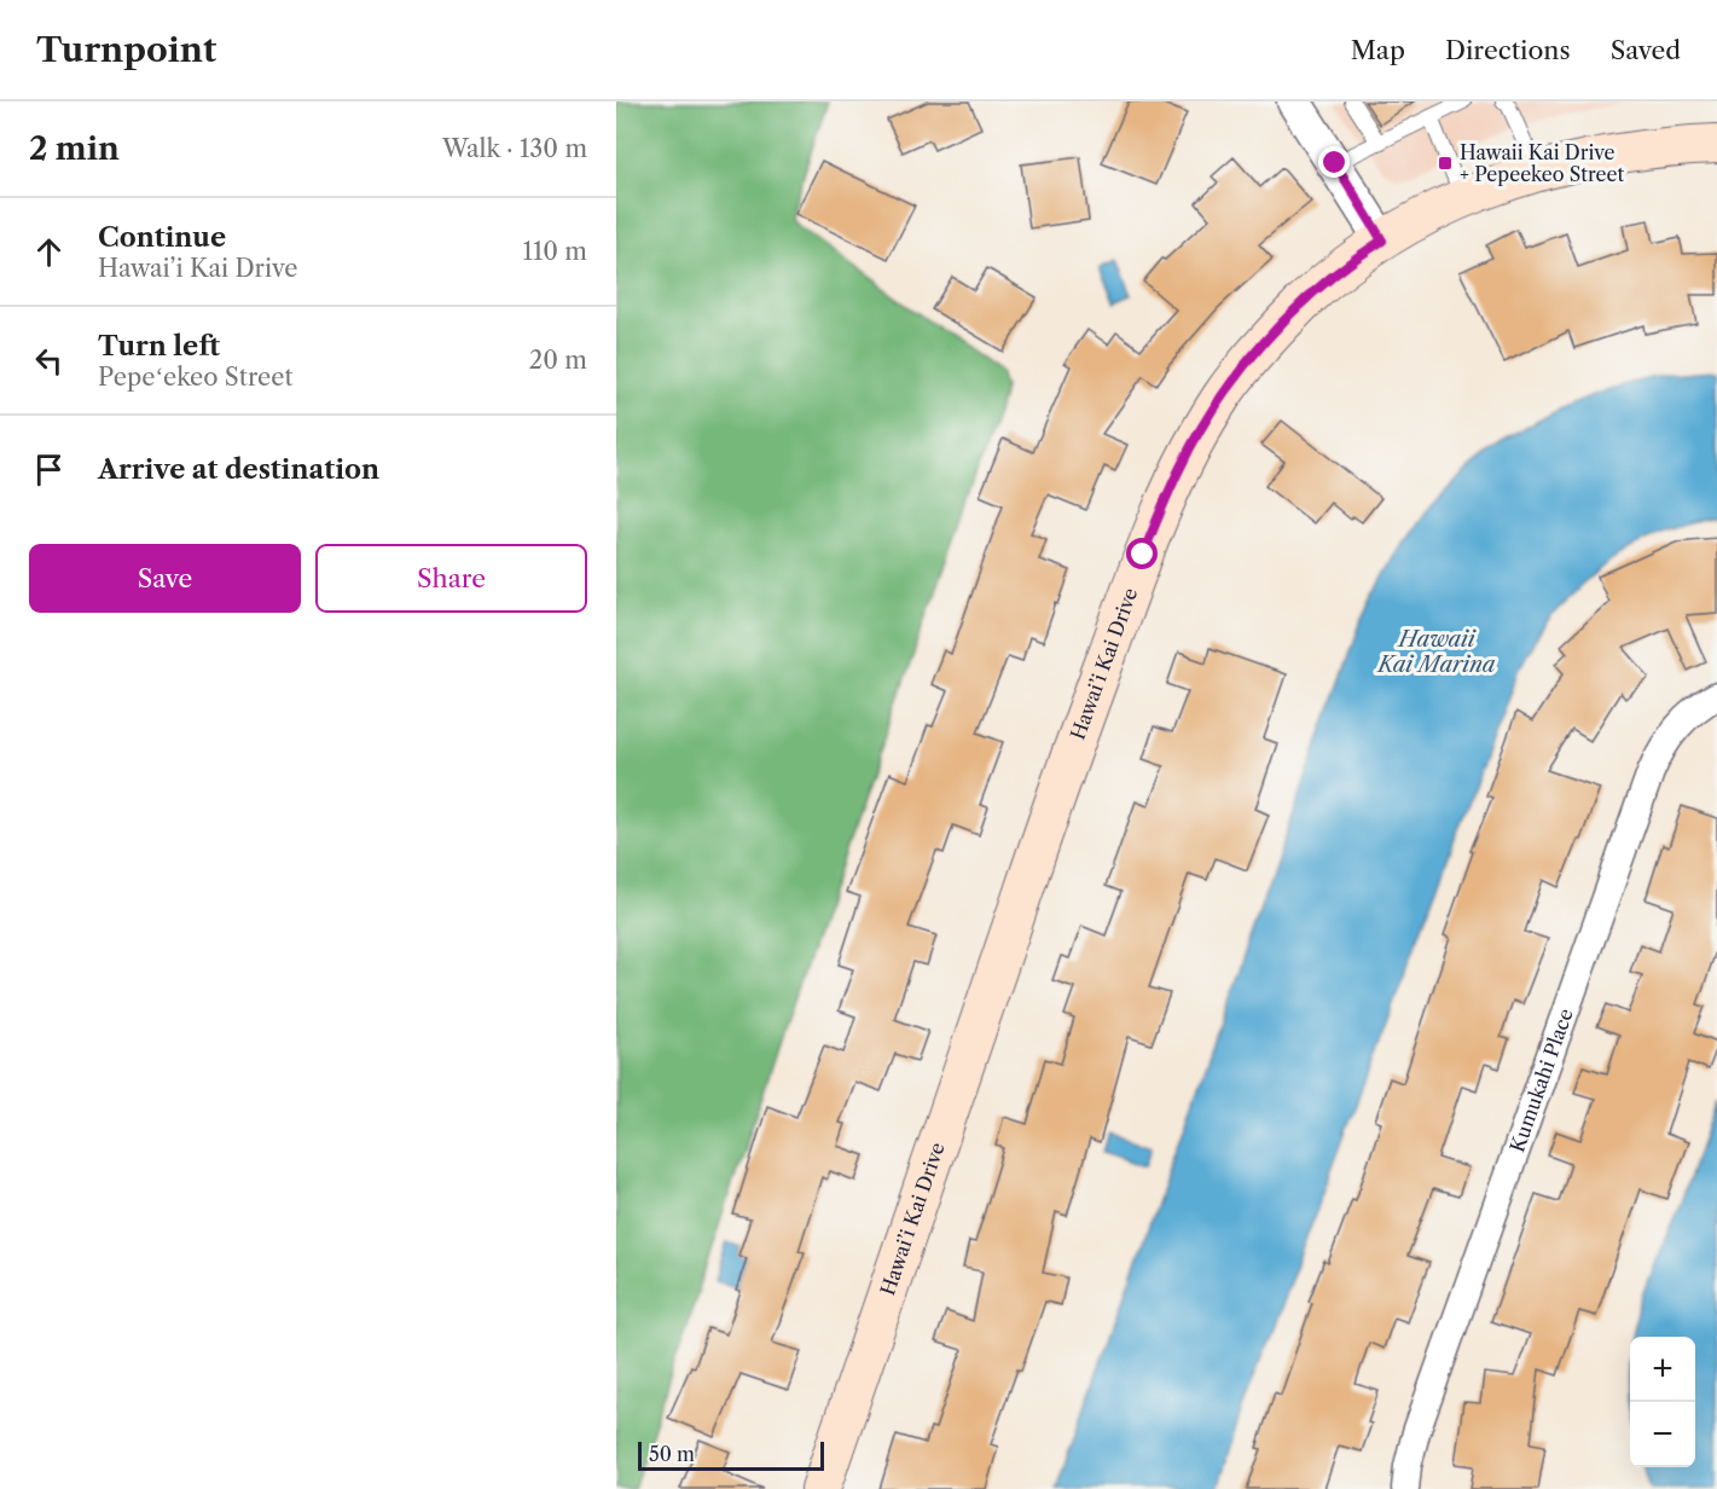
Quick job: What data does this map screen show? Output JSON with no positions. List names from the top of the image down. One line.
{"streets":{"main road":["Hawai’i Kai Drive"],"street":["Kumukahi Place"]},"water":["Hawaii Kai Marina"],"places":{"transit":["Hawaii Kai Drive + Pepeekeo Street"]},"scale_bar":"50 m","page":{"header":"Turnpoint","nav":["Map","Directions","Saved"],"heading":["2 min","Walk · 130 m"],"list":[["Continue","Hawai’i Kai Drive","110 m"],["Turn left","Pepeʻekeo Street","20 m"],"Arrive at destination"],"buttons":["Save","Share"],"map_buttons":["+","−"],"scale":"50 m"}}
